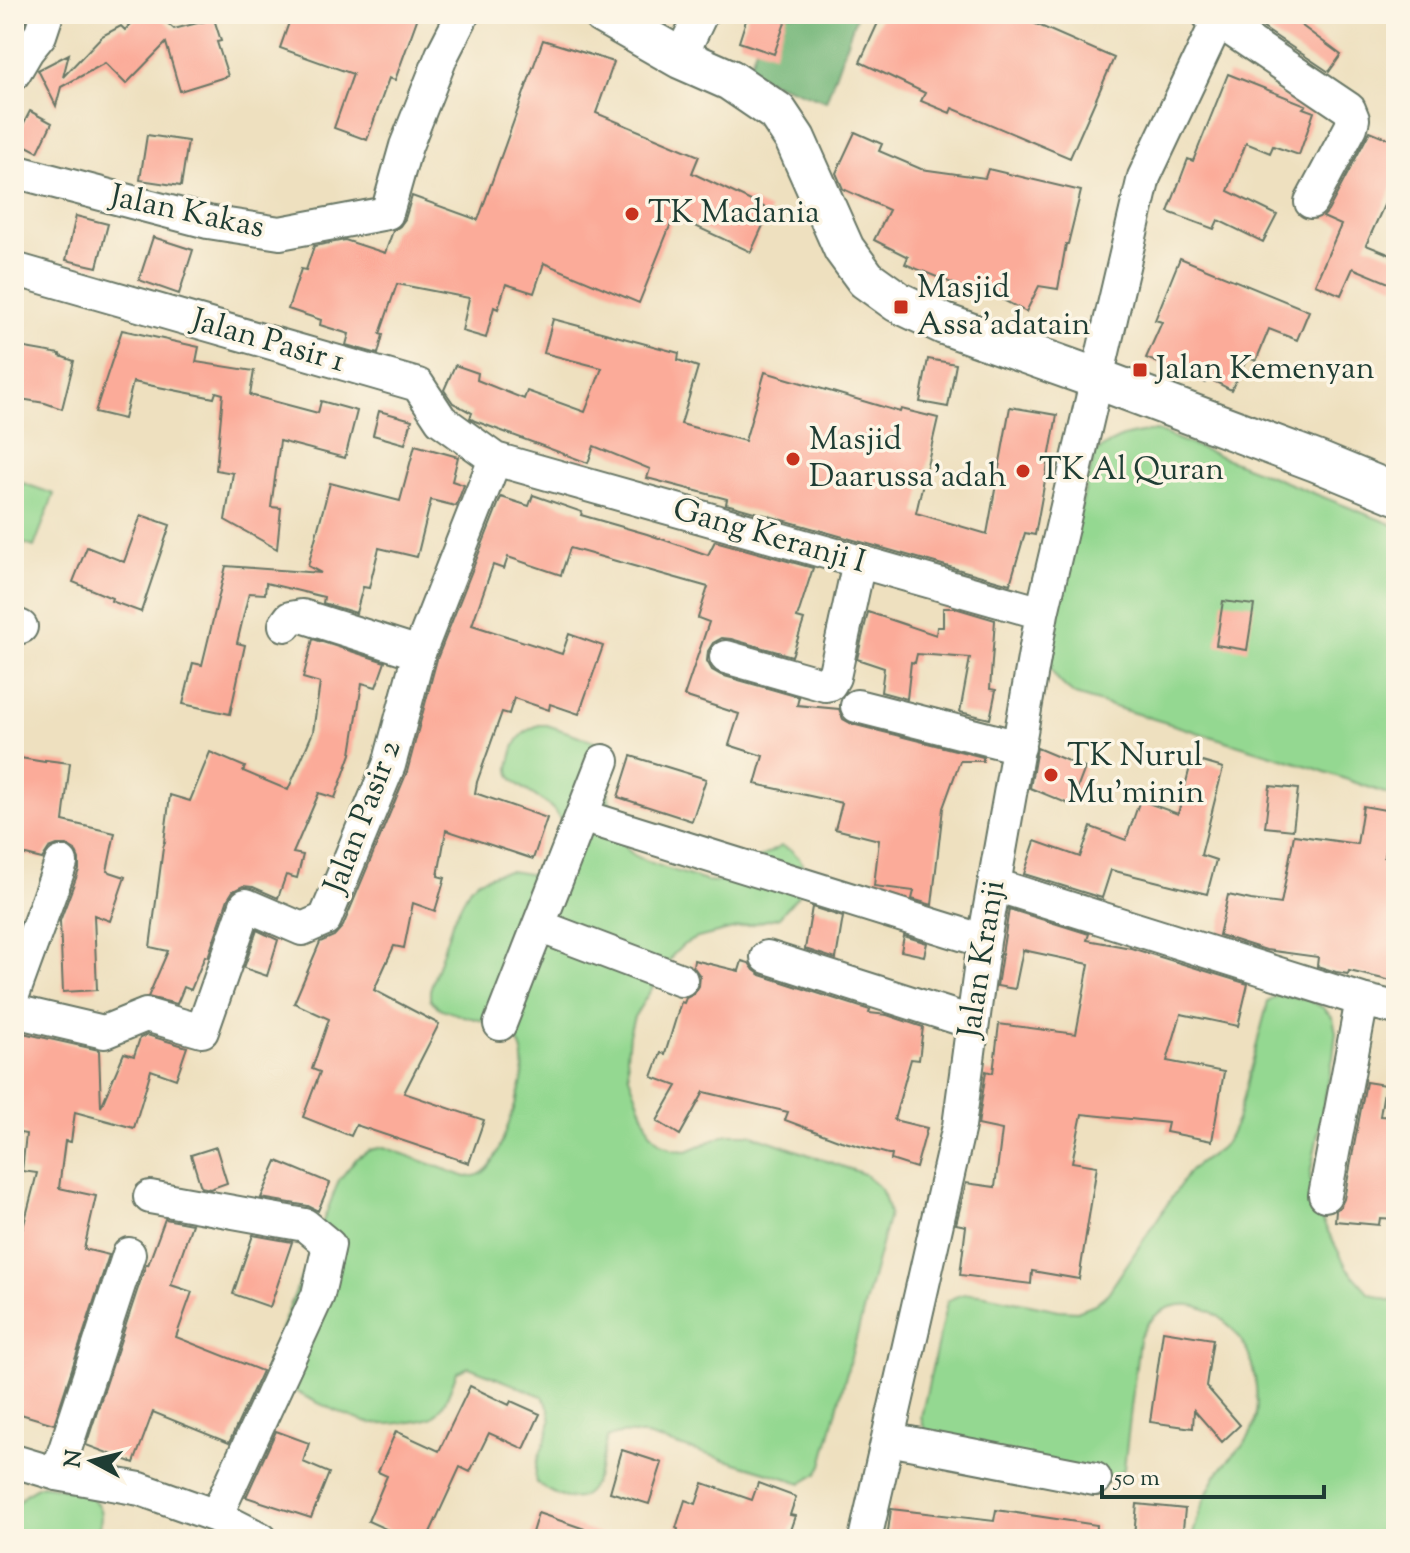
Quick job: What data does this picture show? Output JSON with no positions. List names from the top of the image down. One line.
{"streets":{"street":["Jalan Kakas","Jalan Pasir 1","Gang Keranji I","Jalan Pasir 2","Jalan Kranji"]},"crossings":[["Jalan Pasir 1","Gang Keranji I"],["Jalan Pasir 1","Jalan Pasir 2"],["Gang Keranji I","Jalan Pasir 2"],["Gang Keranji I","Jalan Kranji"]],"places":{"other":["TK Madania","Masjid Daarussa'adah","TK Al Quran","TK Nurul Mu'minin"],"transit":["Masjid Assa'adatain","Jalan Kemenyan"]},"scale_bar":"50 m","north":"left"}
